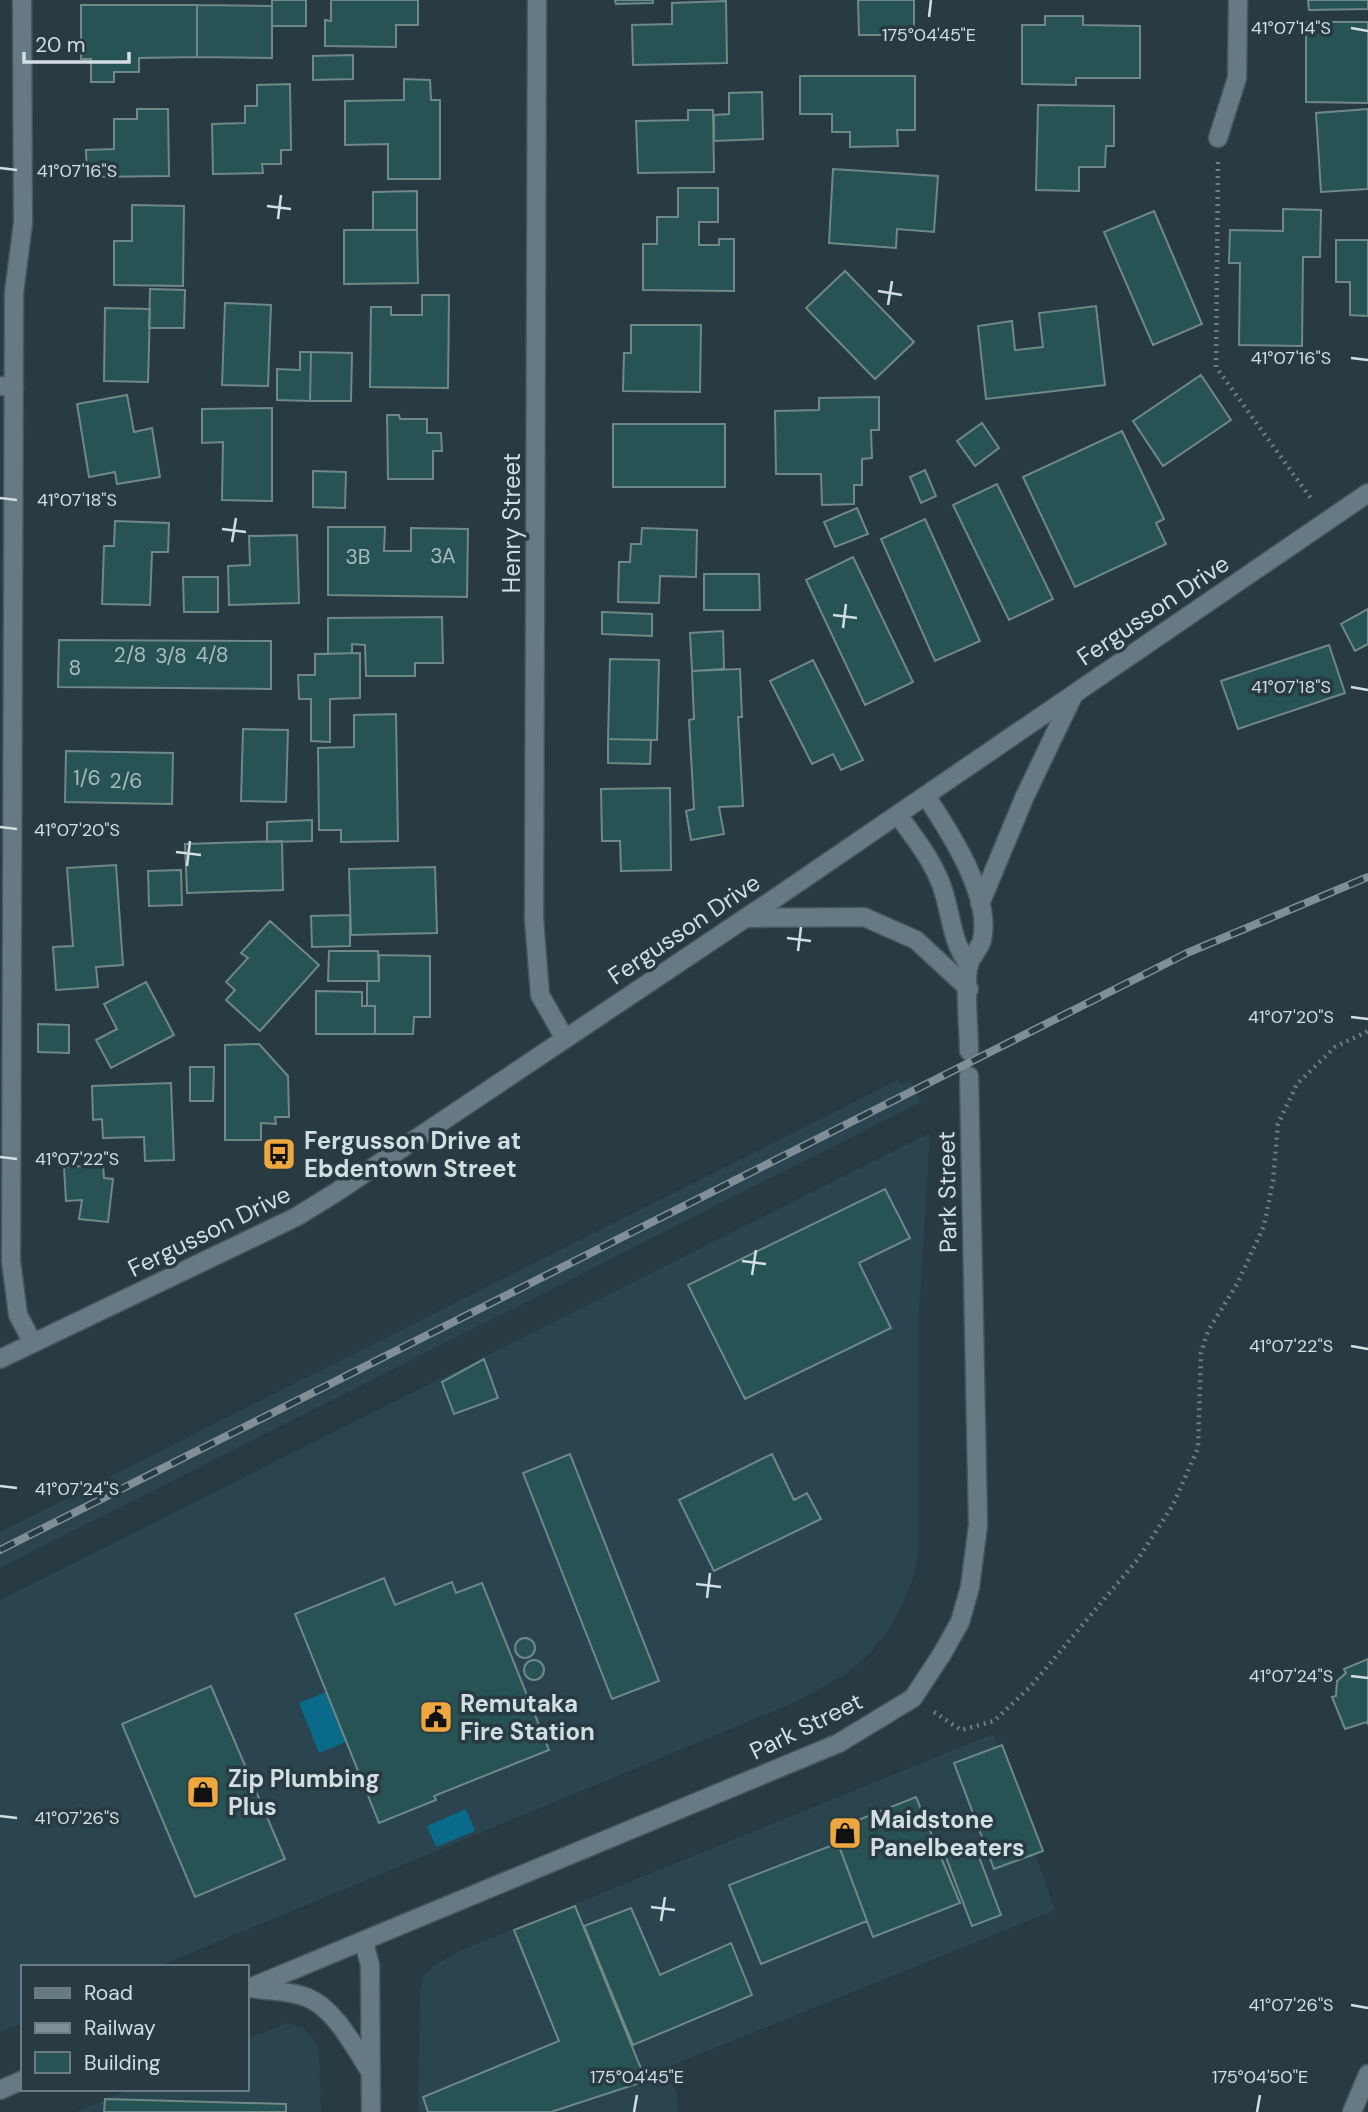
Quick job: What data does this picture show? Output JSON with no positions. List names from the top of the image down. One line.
{"streets":{"street":["Henry Street","Fergusson Drive","Park Street"]},"crossings":[["Henry Street","Fergusson Drive"]],"places":{"bus stop":["Fergusson Drive at Ebdentown Street"],"public building":["Remutaka Fire Station"],"shop":["Zip Plumbing Plus","Maidstone Panelbeaters"]},"house_numbers":["3A","3B","2/8","4/8","3/8","8","1/6","2/6"],"legend":["Road","Railway","Building"],"scale_bar":"20 m","coordinates":["41°07'14\"S","175°04'45\"E","41°07'16\"S","41°07'18\"S","41°07'20\"S","41°07'22\"S","41°07'24\"S","41°07'26\"S","175°04'50\"E"]}
